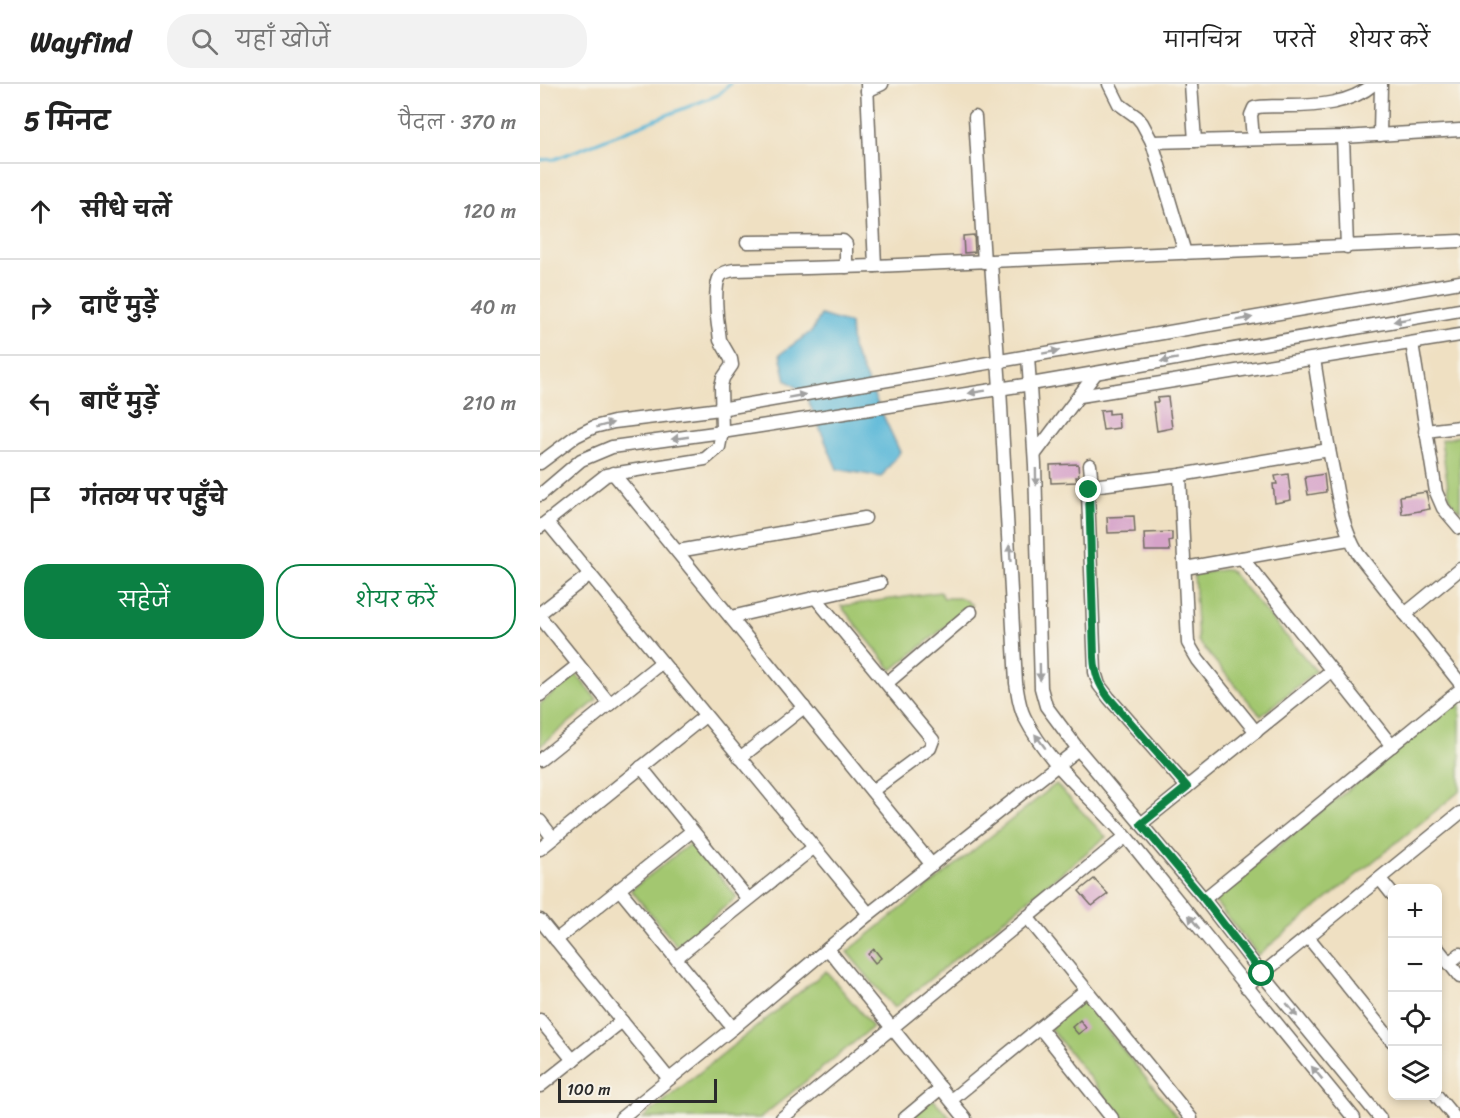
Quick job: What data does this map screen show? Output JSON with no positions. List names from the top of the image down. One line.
{"scale_bar":"100 m","page":{"header":"Wayfind","search":"यहाँ खोजें","nav":["मानचित्र","परतें","शेयर करें"],"heading":["5 मिनट","पैदल · 370 m"],"list":[["सीधे चलें","120 m"],["दाएँ मुड़ें","40 m"],["बाएँ मुड़ें","210 m"],"गंतव्य पर पहुँचे"],"buttons":["सहेजें","शेयर करें"],"map_buttons":["+","−"],"scale":"100 m"}}
